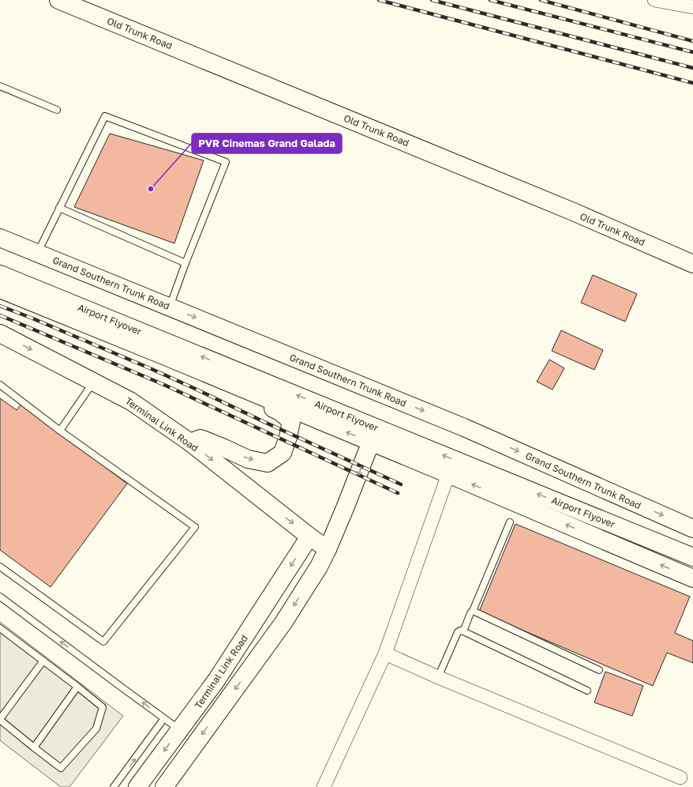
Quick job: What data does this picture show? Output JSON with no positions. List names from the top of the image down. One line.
{"streets":{"main road":["Old Trunk Road","Grand Southern Trunk Road","Airport Flyover","Terminal Link Road"]},"places":["PVR Cinemas Grand Galada"]}
